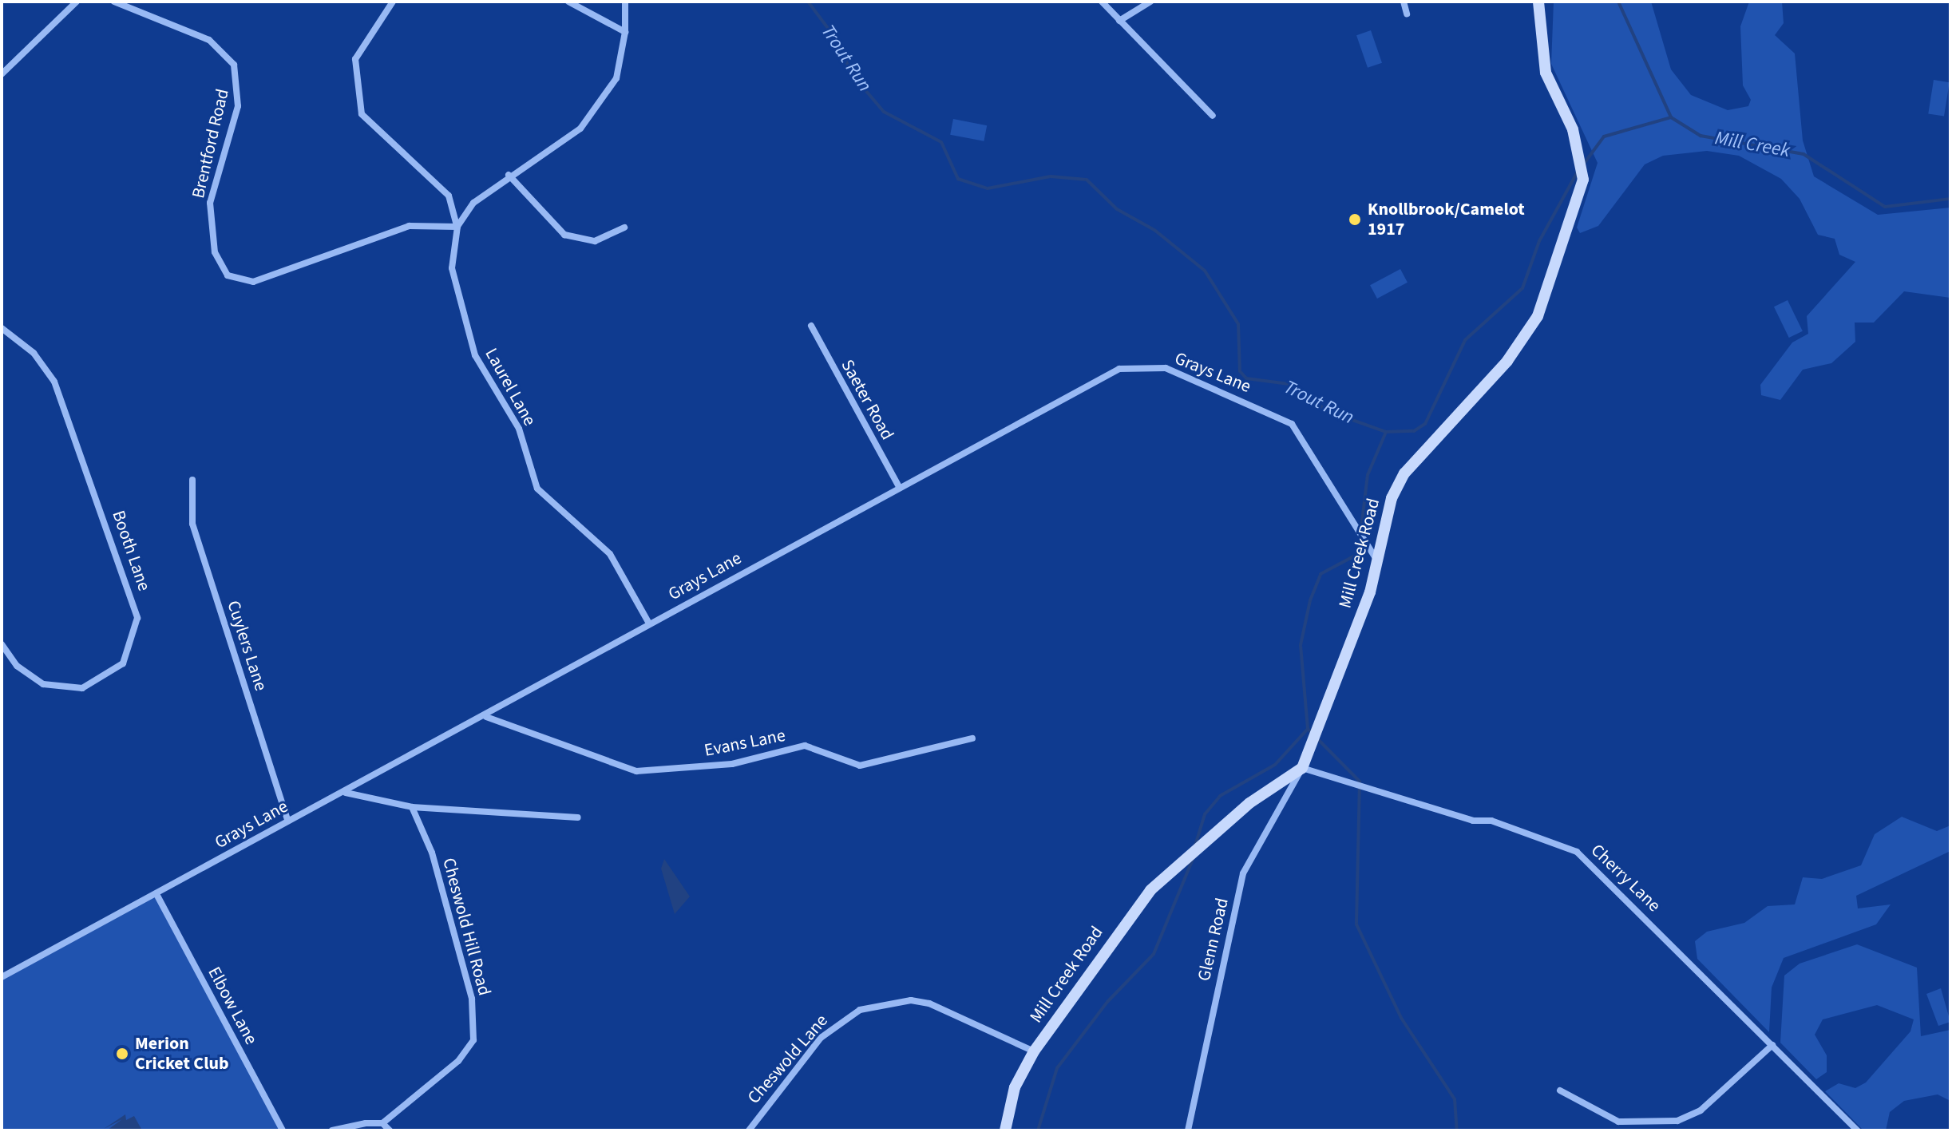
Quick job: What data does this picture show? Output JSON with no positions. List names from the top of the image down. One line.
{"streets":{"street":["Brentford Road","Grays Lane","Laurel Lane","Saeter Road","Booth Lane","Mill Creek Road","Cuylers Lane","Evans Lane","Cherry Lane","Cheswold Hill Road","Glenn Road","Elbow Lane","Cheswold Lane"]},"crossings":[["Brentford Road","Laurel Lane"],["Grays Lane","Laurel Lane"],["Grays Lane","Saeter Road"],["Grays Lane","Mill Creek Road"],["Grays Lane","Cuylers Lane"],["Grays Lane","Evans Lane"],["Grays Lane","Elbow Lane"],["Mill Creek Road","Cherry Lane"],["Mill Creek Road","Glenn Road"],["Mill Creek Road","Cheswold Lane"],["Cherry Lane","Glenn Road"]],"water":["Trout Run","Mill Creek"],"places":["Knollbrook/Camelot 1917","Merion Cricket Club"]}
